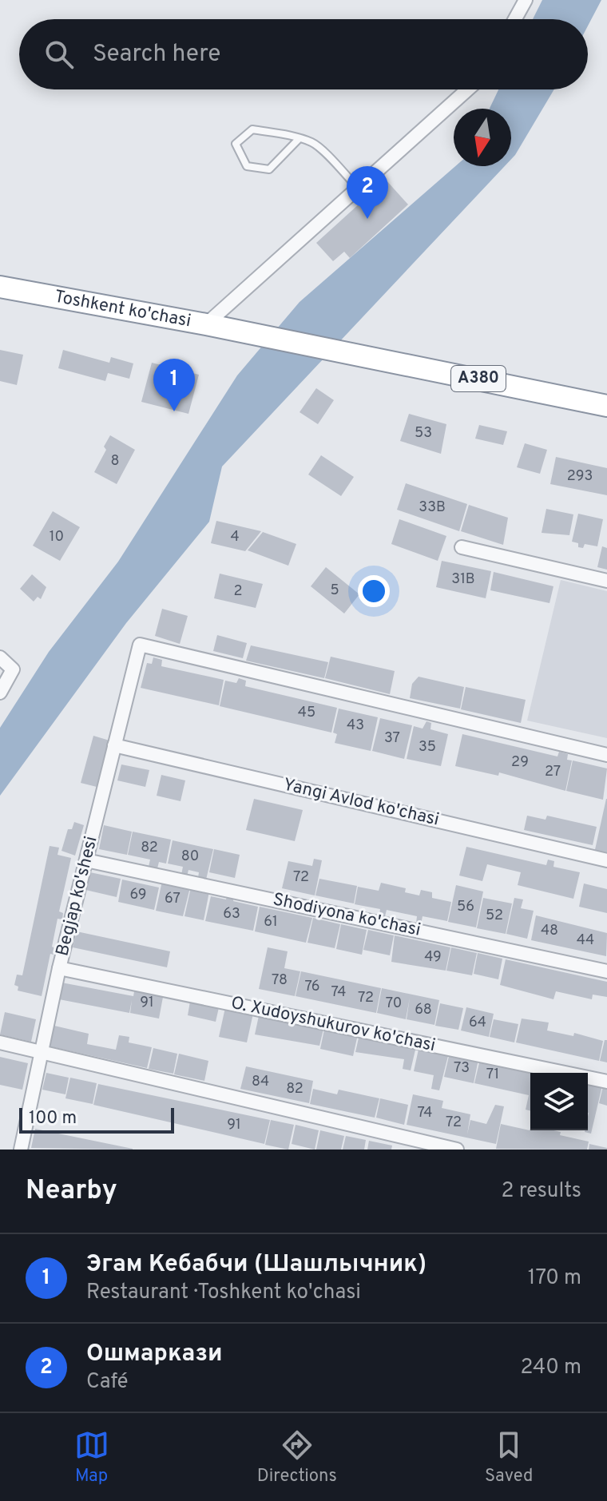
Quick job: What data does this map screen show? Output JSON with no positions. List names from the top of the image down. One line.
{"streets":{"highway":["Toshkent ko'chasi","A380"],"street":["Yangi Avlod ko'chasi","Begjap ko'shesi","Shodiyona ko'chasi","O. Xudoyshukurov ko'chasi"]},"crossings":[["Yangi Avlod ko'chasi","Begjap ko'shesi"],["Begjap ko'shesi","Shodiyona ko'chasi"],["Begjap ko'shesi","O. Xudoyshukurov ko'chasi"]],"house_numbers":["53","8","293","33B","10","4","31B","5","2","45","43","37","35","29","27","82","80","72","69","67","56","63","52","61","48","44","49","78","76","74","72","91","70","68","64","73","71","84","82","74","72","91"],"scale_bar":"100 m","north":"bottom","page":{"search":"Search here","pins":["2","1"],"scale":"100 m","heading":["Nearby","2 results"],"list":[{"mark":"1","name":"Эгам Кебабчи (Шашлычник)","note":"Restaurant · Toshkent ko'chasi","value":"170 m"},{"mark":"2","name":"Ошмаркази","note":"Café","value":"240 m"}],"nav":["Map","Directions","Saved"]}}
